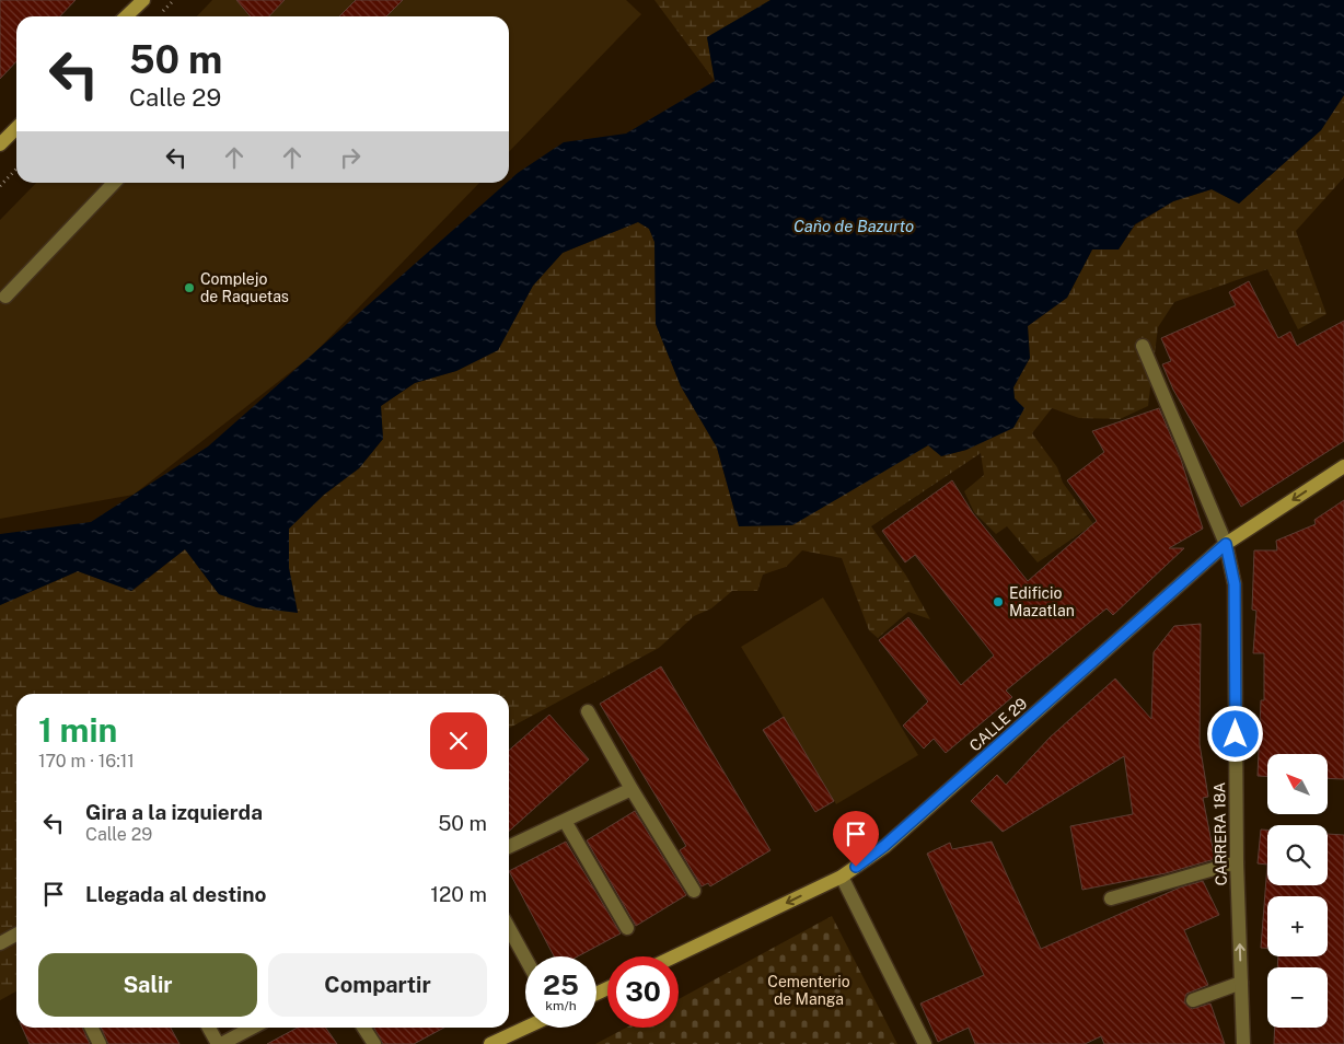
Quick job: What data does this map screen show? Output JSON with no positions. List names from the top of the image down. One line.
{"streets":{"main road":["CALLE 29"],"street":["CARRERA 18A"]},"crossings":[["CALLE 29","CARRERA 18A"]],"one_way":["CALLE 29"],"water":["Caño de Bazurto"],"parks":["Cementerio de Manga"],"places":["Complejo de Raquetas","Edificio Mazatlan"],"north":"top left","page":{"turn":["50 m","Calle 29"],"heading":["1 min","170 m · 16:11"],"map_buttons":["+","−"],"list":[{"name":"Gira a la izquierda","note":"Calle 29","value":"50 m"},{"name":"Llegada al destino","value":"120 m"}],"buttons":["Salir","Compartir"],"speed":"25 km/h","limit":"30"}}
